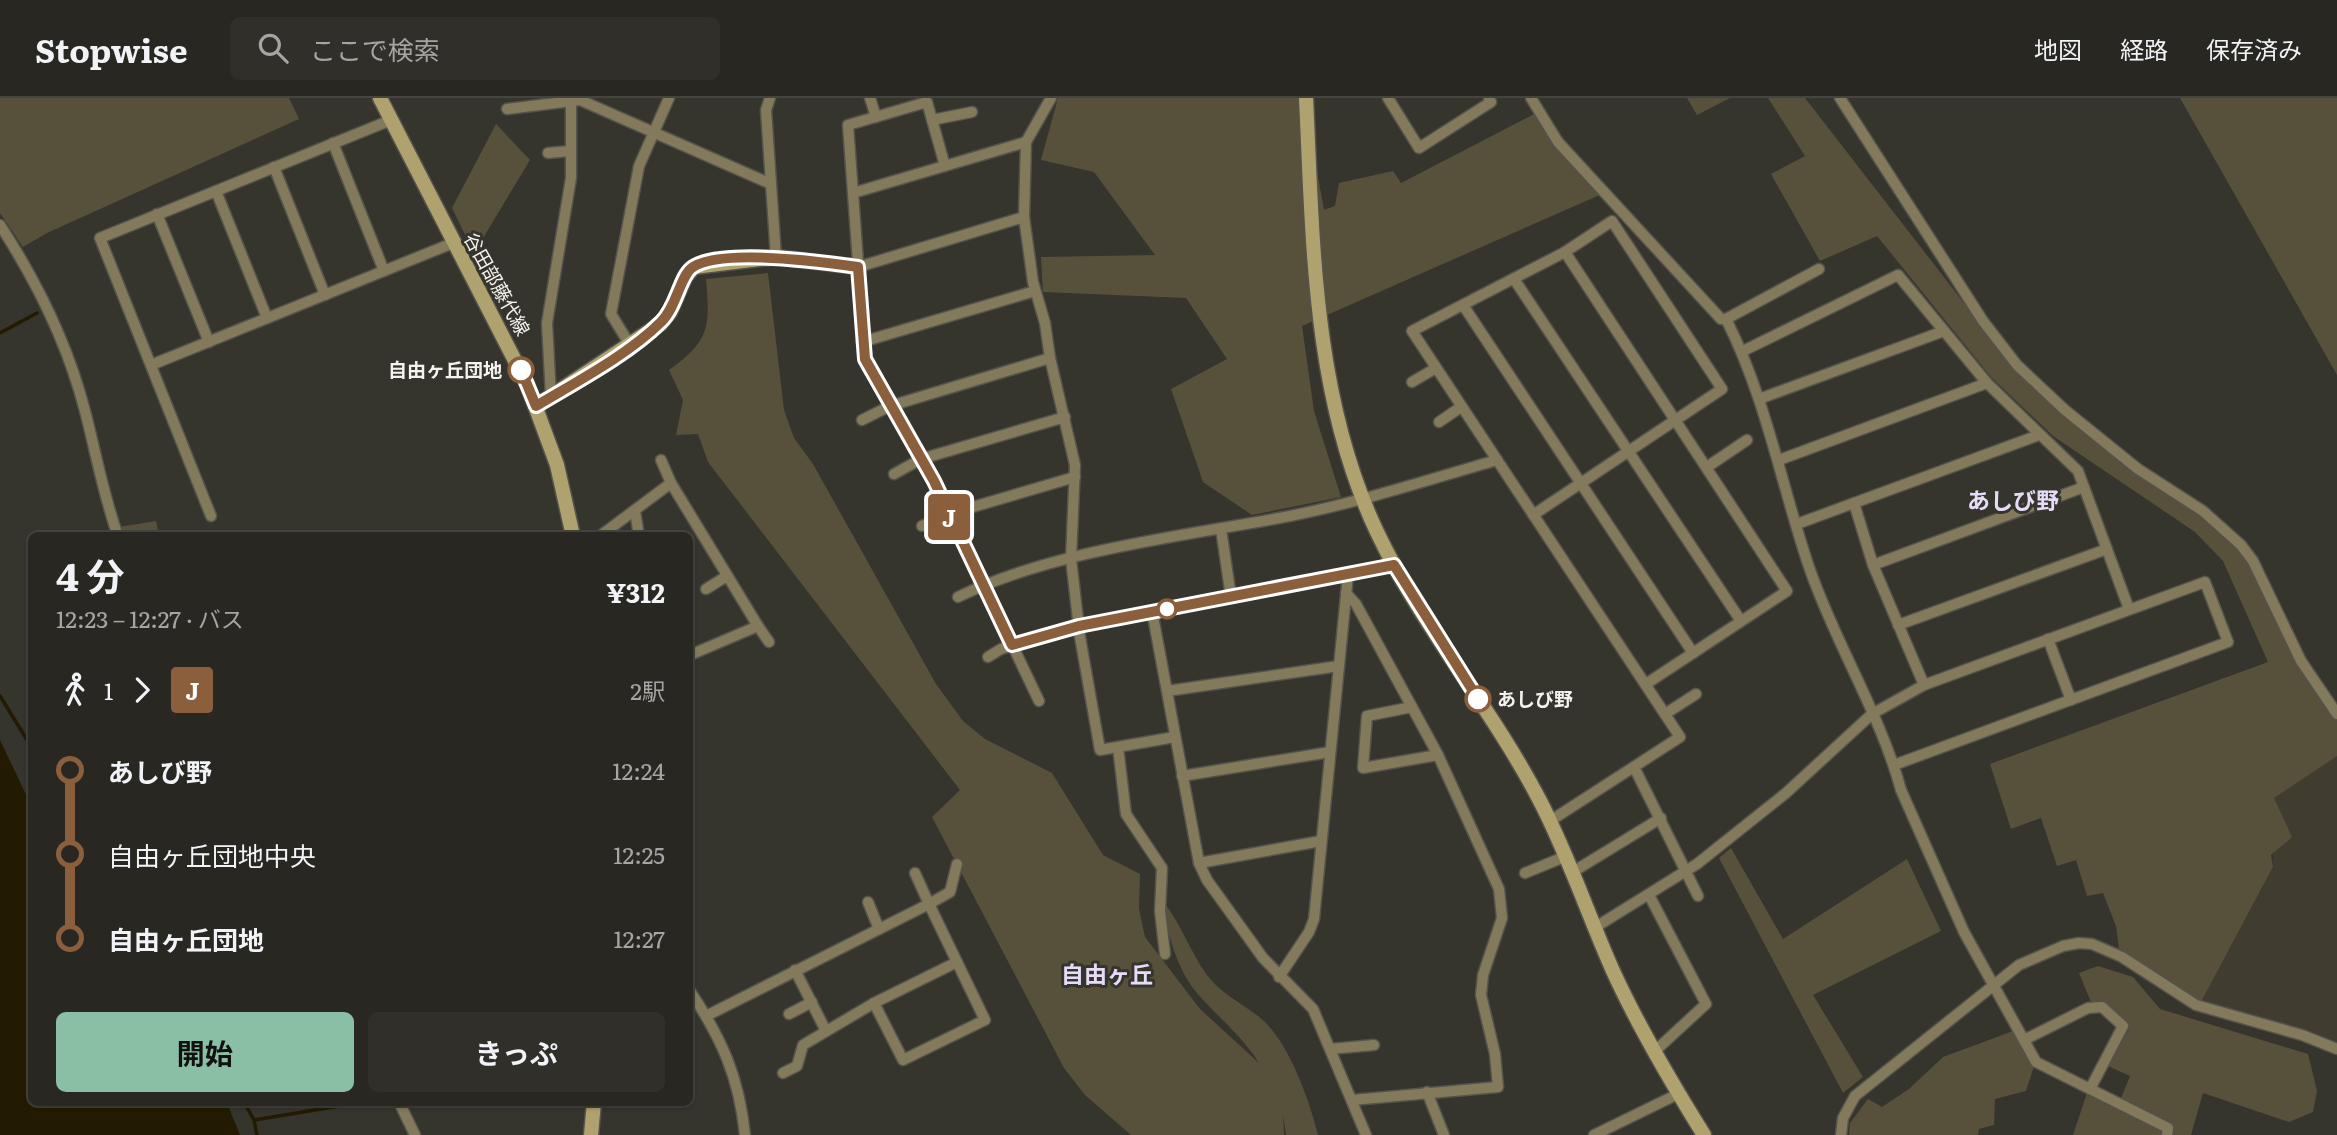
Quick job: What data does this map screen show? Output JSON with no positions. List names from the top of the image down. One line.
{"streets":{"street":["谷田部藤代線"]},"districts":["あしび野","自由ヶ丘"],"places":["自由ヶ丘団地","あしび野"],"lines":["bus line J"],"page":{"header":"Stopwise","search":"ここで検索","nav":["地図","経路","保存済み"],"on_map":"J","heading":["4 分","12:23 – 12:27 · バス","¥312"],"legs":["1","J","2駅"],"list":[{"name":"あしび野","value":"12:24"},{"name":"自由ヶ丘団地中央","value":"12:25"},{"name":"自由ヶ丘団地","value":"12:27"}],"buttons":["開始","きっぷ"]}}
